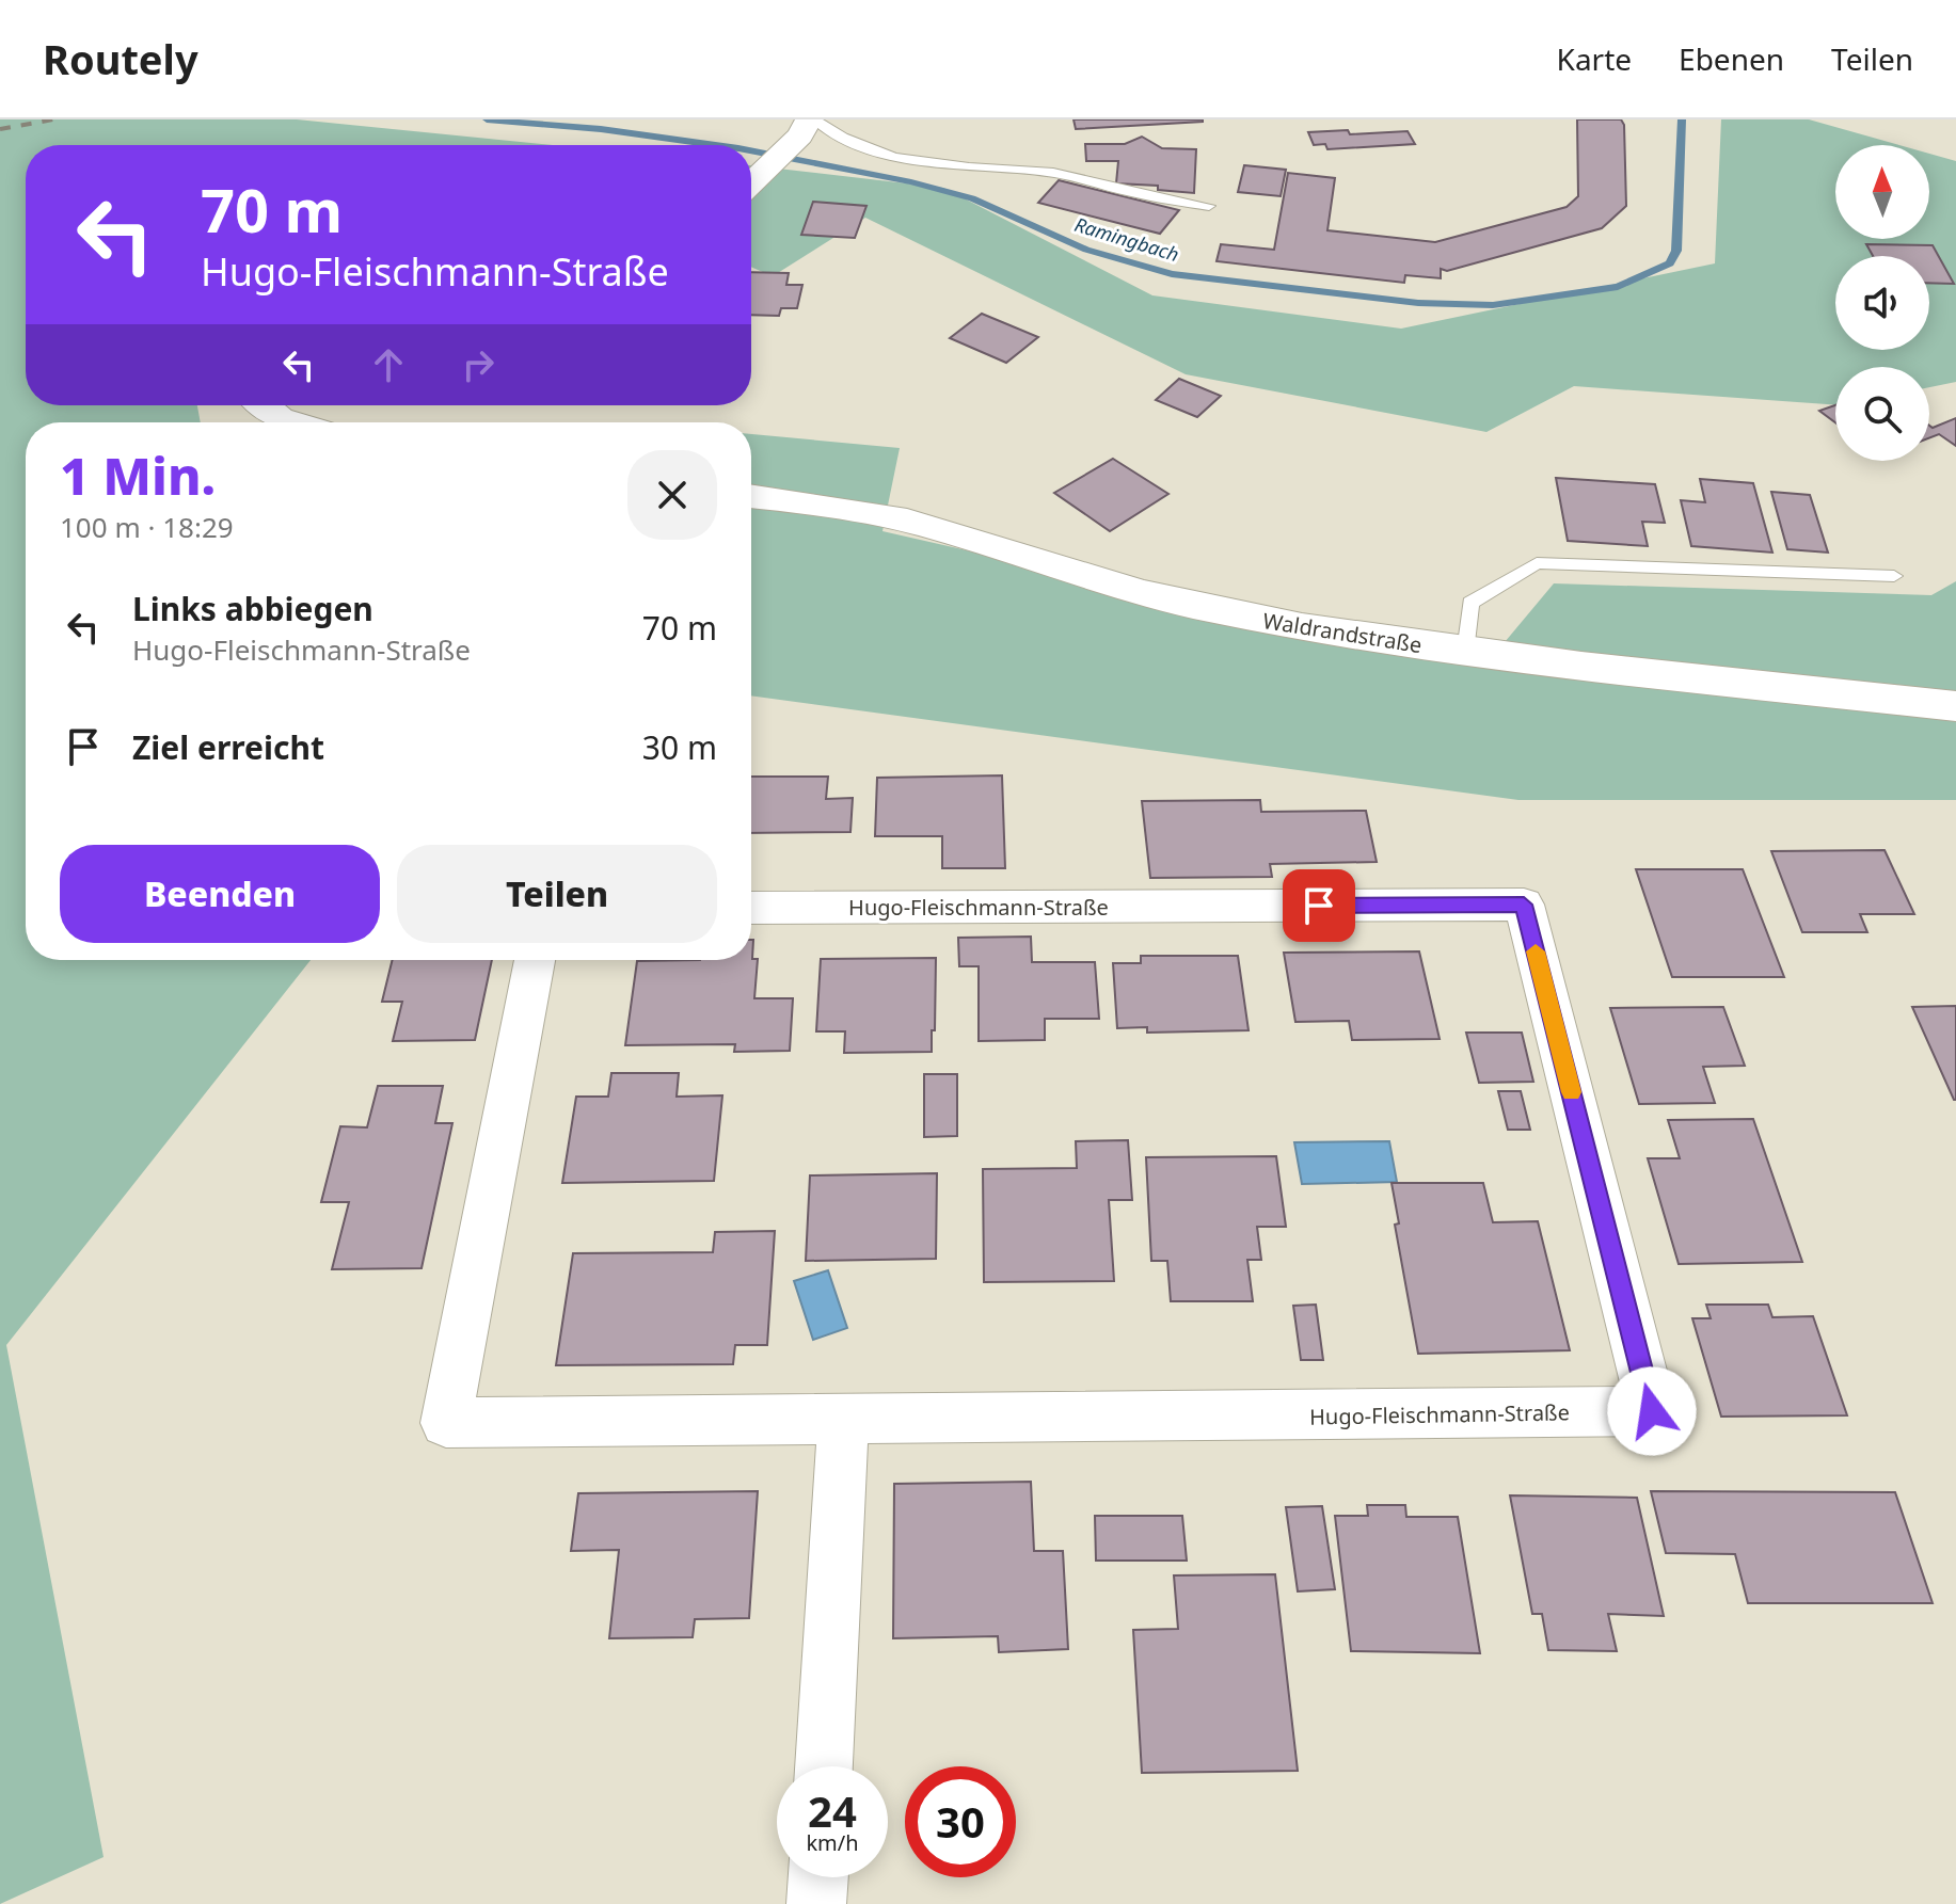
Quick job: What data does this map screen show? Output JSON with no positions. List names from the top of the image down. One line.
{"streets":{"street":["Waldrandstraße","Hugo-Fleischmann-Straße"]},"water":["Ramingbach"],"north":"top","page":{"header":"Routely","nav":["Karte","Ebenen","Teilen"],"turn":["70 m","Hugo-Fleischmann-Straße"],"heading":["1 Min.","100 m · 18:29"],"list":[{"name":"Links abbiegen","note":"Hugo-Fleischmann-Straße","value":"70 m"},{"name":"Ziel erreicht","value":"30 m"}],"buttons":["Beenden","Teilen"],"speed":"24 km/h","limit":"30"}}
